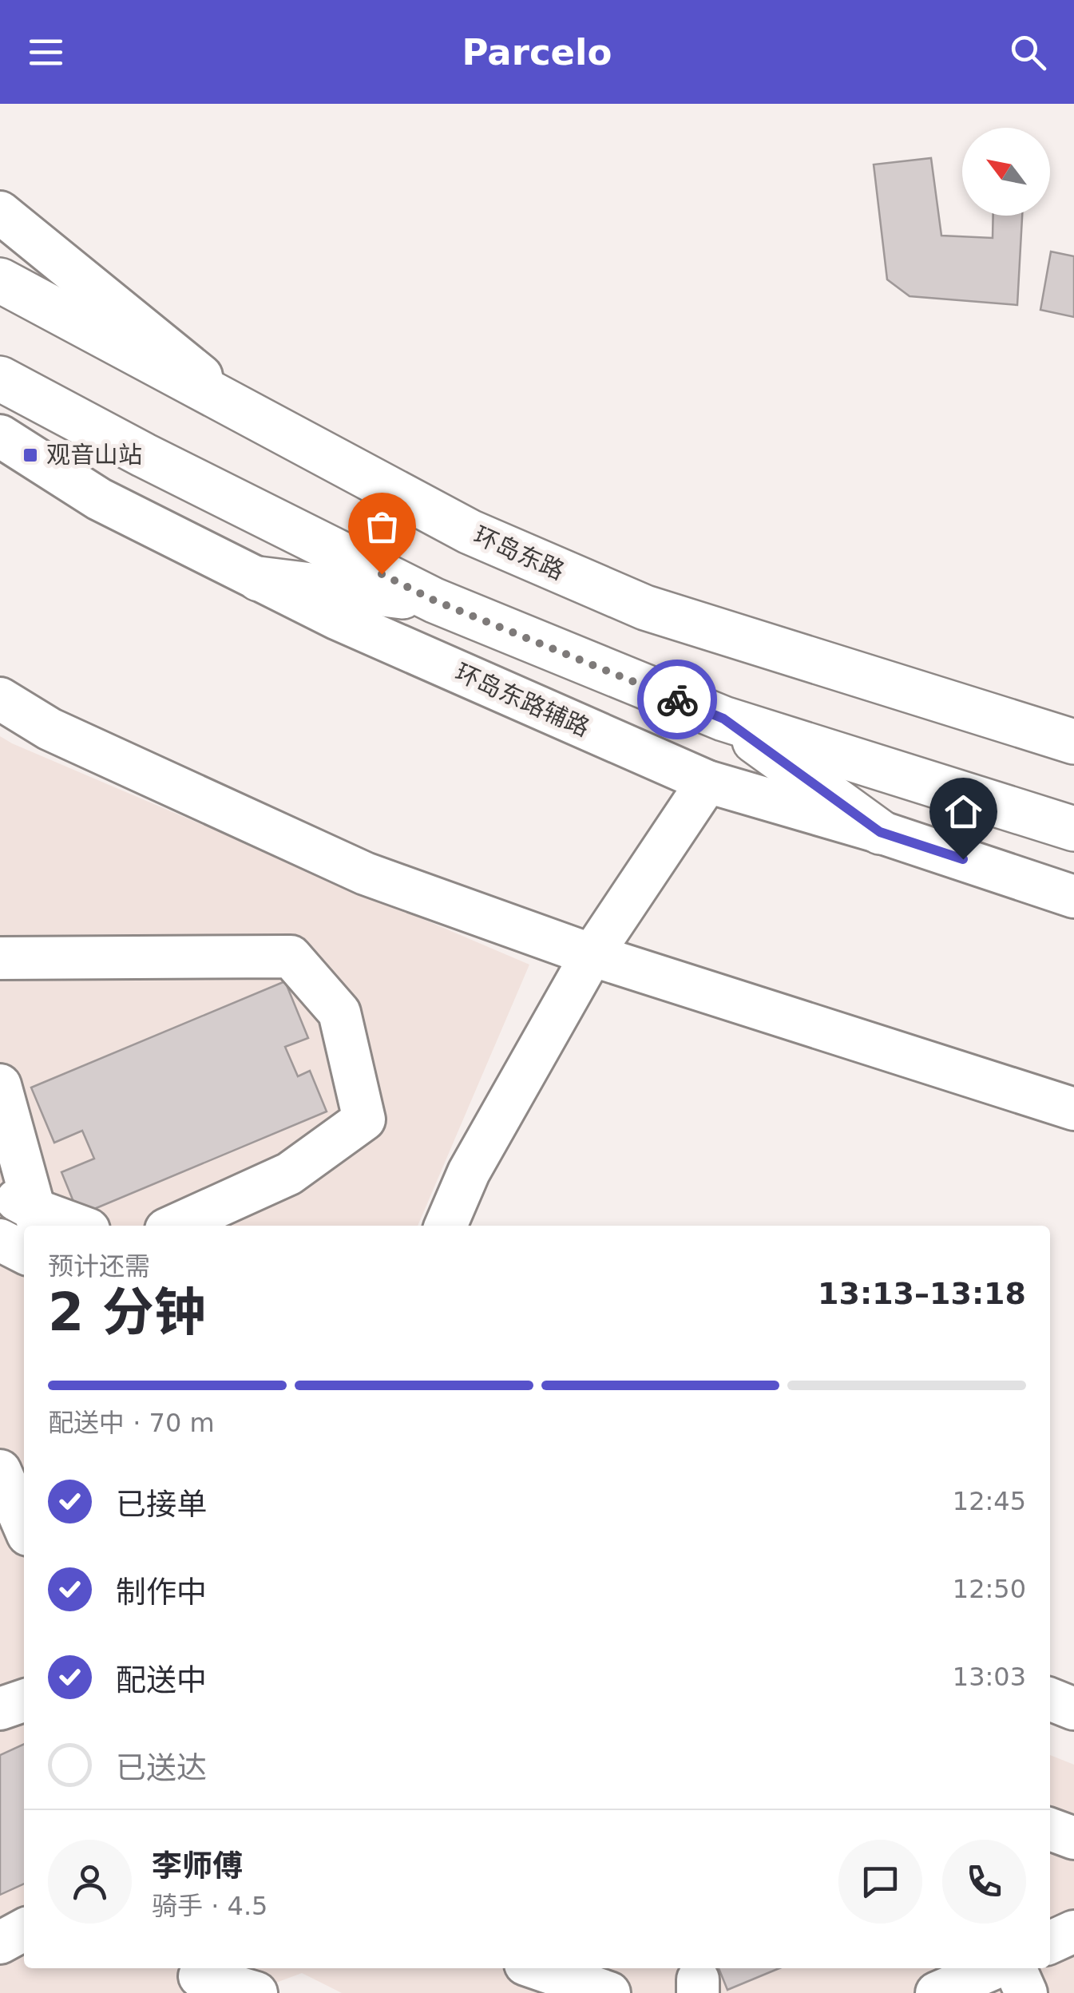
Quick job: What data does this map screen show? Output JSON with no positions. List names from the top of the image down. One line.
{"streets":{"main road":["环岛东路"],"street":["环岛东路辅路"]},"places":{"transit":["观音山站"]},"north":"top left","page":{"header":"Parcelo","heading":["2 分钟","预计还需","13:13–13:18"],"panel":["李师傅","骑手 · 4.5"],"bar":"配送中 · 70 m","list":[["已接单","12:45"],["制作中","12:50"],["配送中","13:03"],"已送达"]}}
